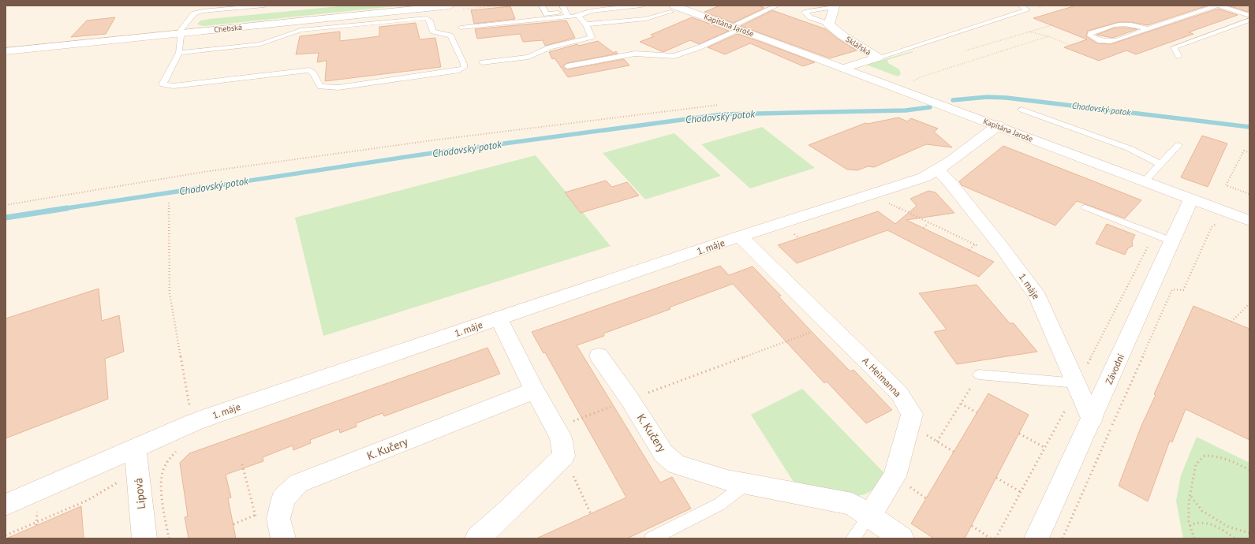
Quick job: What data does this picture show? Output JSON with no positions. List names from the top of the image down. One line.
{"streets":{"street":["Kapitána Jaroše","Chebská","Sklářská","1. máje","Závodní","A. Heimanna","K. Kučery","Lipová"]},"crossings":[["Kapitána Jaroše","Sklářská"],["Kapitána Jaroše","1. máje"],["Kapitána Jaroše","Závodní"],["1. máje","Závodní"],["1. máje","A. Heimanna"],["1. máje","Lipová"],["A. Heimanna","K. Kučery"]],"water":["Chodovský potok"]}
